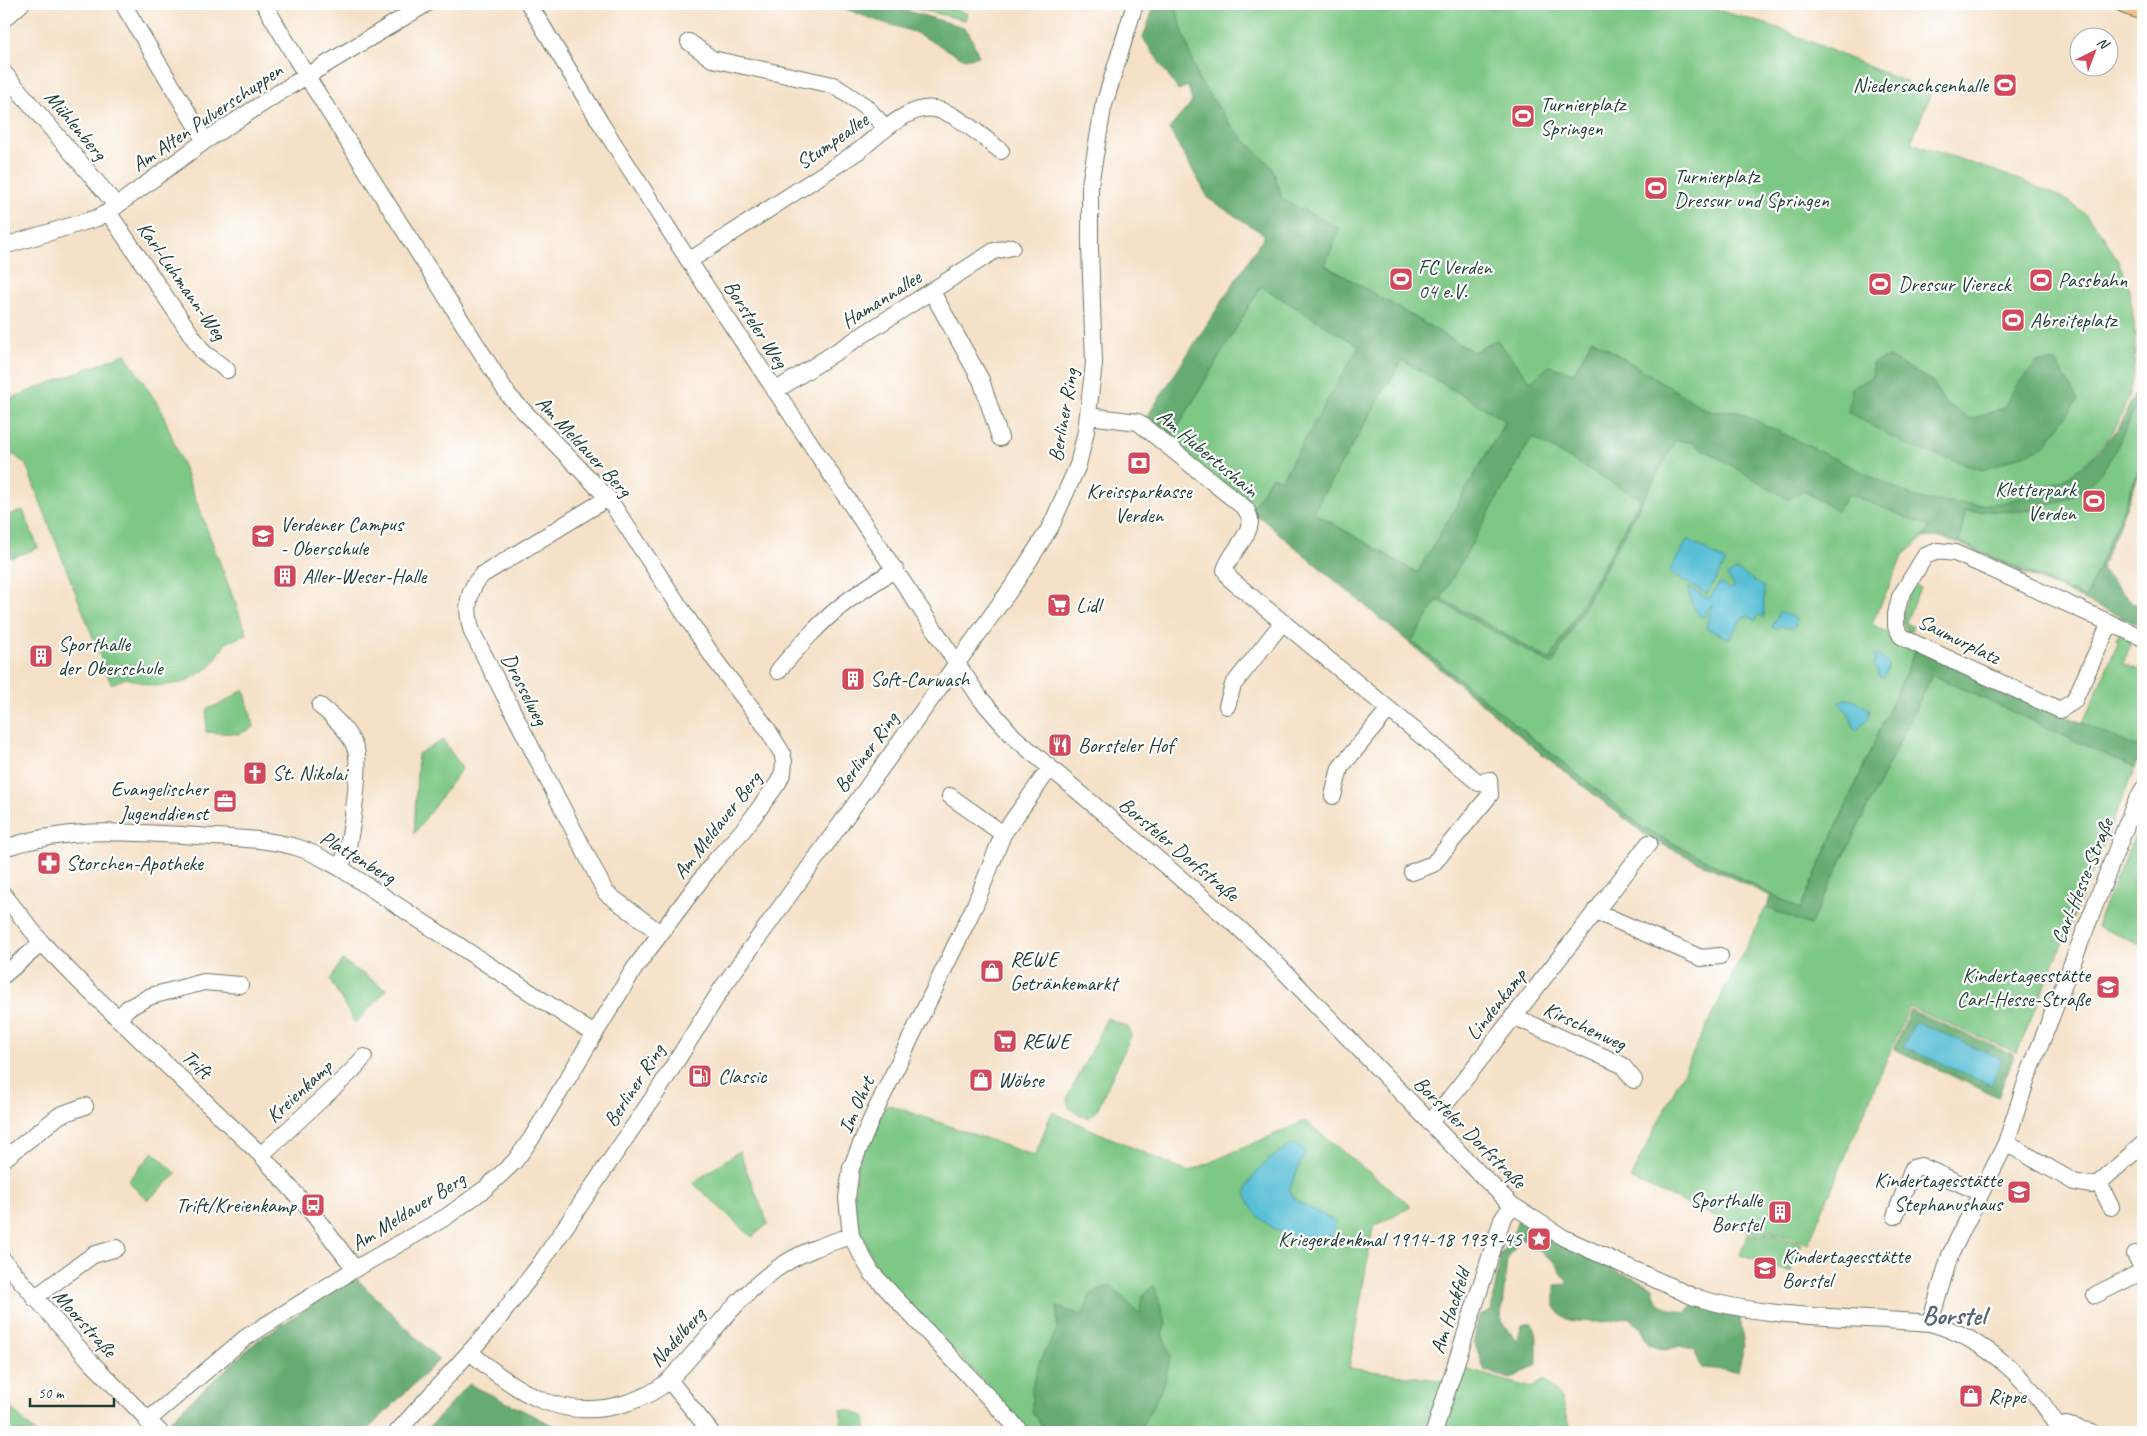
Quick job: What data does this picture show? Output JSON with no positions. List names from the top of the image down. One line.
{"streets":{"street":["Am Alten Pulverschuppen","Mühlenberg","Stumpeallee","Karl-Luhmann-Weg","Hamannallee","Borsteler Weg","Berliner Ring","Am Meldauer Berg","Am Hubertushain","Saumurplatz","Drosselweg","Borsteler Dorfstraße","Plattenberg","Carl-Hesse-Straße","Lindenkamp","Kirschenweg","Trift","Kreienkamp","Im Ohrt","Am Hackfeld","Moorstraße","Nadelberg"]},"crossings":[["Am Alten Pulverschuppen","Mühlenberg"],["Am Alten Pulverschuppen","Karl-Luhmann-Weg"],["Am Alten Pulverschuppen","Am Meldauer Berg"],["Mühlenberg","Karl-Luhmann-Weg"],["Stumpeallee","Borsteler Weg"],["Hamannallee","Borsteler Weg"],["Borsteler Weg","Berliner Ring"],["Borsteler Weg","Borsteler Dorfstraße"],["Berliner Ring","Am Hubertushain"],["Berliner Ring","Borsteler Dorfstraße"],["Berliner Ring","Nadelberg"],["Am Meldauer Berg","Drosselweg"],["Am Meldauer Berg","Plattenberg"],["Am Meldauer Berg","Trift"],["Am Meldauer Berg","Moorstraße"],["Borsteler Dorfstraße","Carl-Hesse-Straße"],["Borsteler Dorfstraße","Lindenkamp"],["Borsteler Dorfstraße","Im Ohrt"],["Borsteler Dorfstraße","Am Hackfeld"],["Lindenkamp","Kirschenweg"],["Trift","Kreienkamp"],["Im Ohrt","Nadelberg"]],"districts":["Borstel"],"places":{"sports":["Niedersachsenhalle","Turnierplatz Springen","Turnierplatz Dressur und Springen","FC Verden 04 e.V.","Passbahn","Dressur Viereck","Abreiteplatz","Kletterpark Verden"],"bank":["Kreissparkasse Verden"],"school or university":["Verdener Campus - Oberschule","Kindertagesstätte Carl-Hesse-Straße","Kindertagesstätte Stephanushaus","Kindertagesstätte Borstel"],"building":["Aller-Weser-Halle","Sporthalle der Oberschule","Soft-Carwash","Sporthalle Borstel"],"supermarket":["Lidl","REWE"],"restaurant":["Borsteler Hof"],"church":["St. Nikolai"],"office":["Evangelischer Jugenddienst"],"pharmacy":["Storchen-Apotheke"],"shop":["REWE Getränkemarkt","Wöbse","Rippe"],"fuel station":["Classic"],"bus stop":["Trift/Kreienkamp"],"place":["Kriegerdenkmal 1914-18 1939-45"]},"scale_bar":"50 m","north":"top right"}
